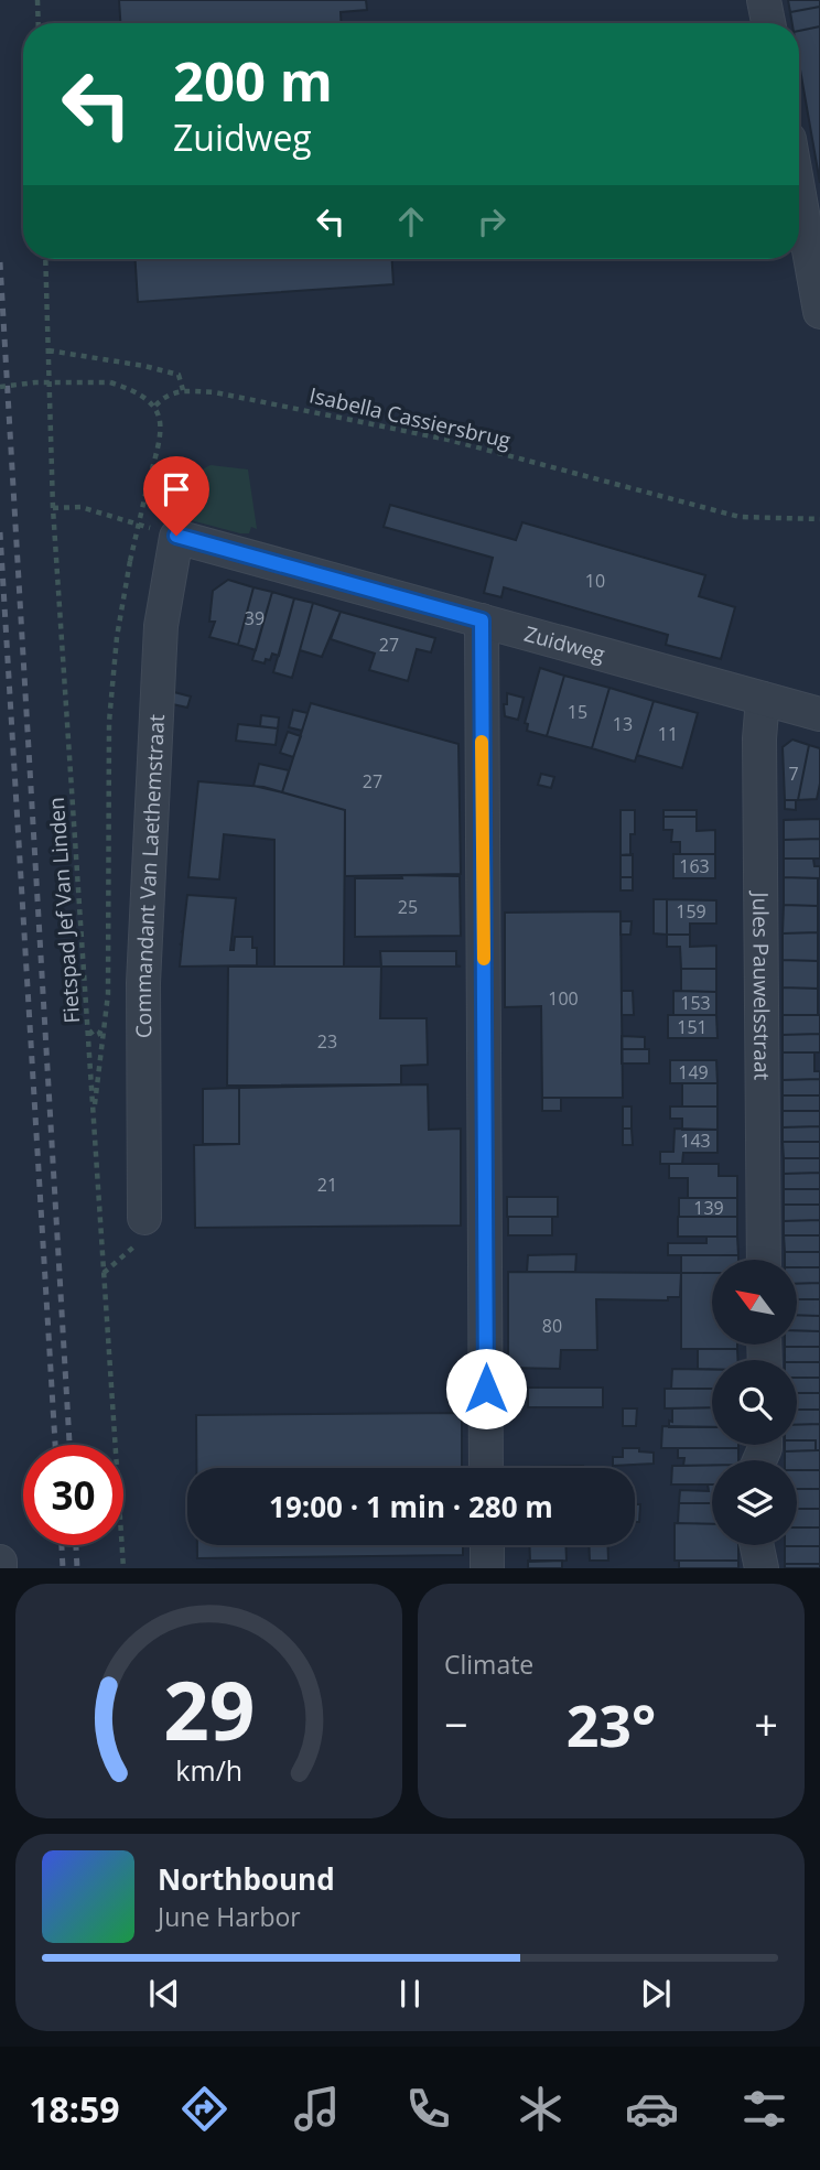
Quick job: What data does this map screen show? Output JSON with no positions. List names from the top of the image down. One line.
{"streets":{"street":["Zuidweg","Commandant Van Laethemstraat","Jules Pauwelsstraat"],"path":["Isabella Cassiersbrug","Fietspad Jef Van Linden"]},"crossings":[["Zuidweg","Commandant Van Laethemstraat"],["Zuidweg","Jules Pauwelsstraat"]],"house_numbers":["10","39","27","15","13","11","7","27","163","25","159","100","153","151","23","149","143","21","139","80"],"north":"top left","page":{"turn":["200 m","Zuidweg"],"limit":"30","trip":"19:00 · 1 min · 280 m","tile":"Climate","heat":["−","23°","+"],"song":["Northbound","June Harbor"],"tabs":"18:59","gauge":["29","km/h"]}}
